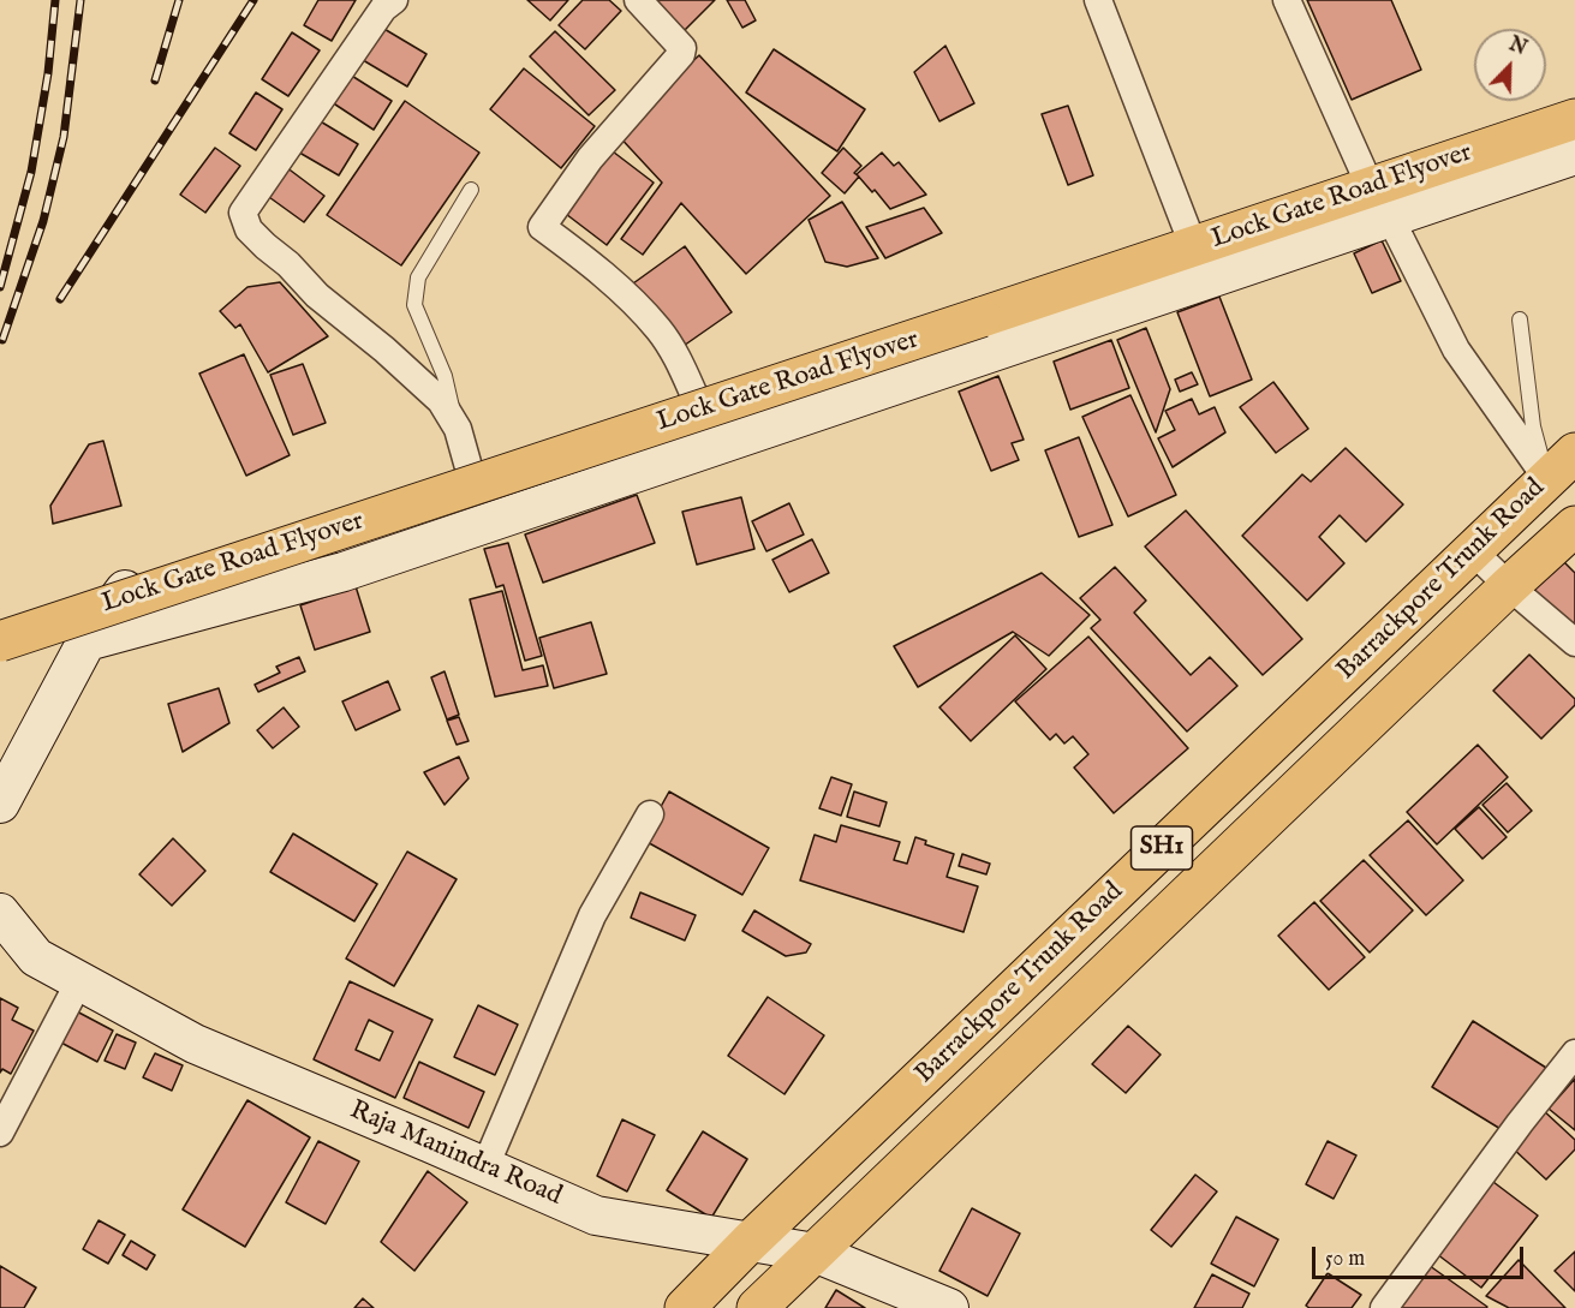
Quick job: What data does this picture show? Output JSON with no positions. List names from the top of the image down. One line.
{"streets":{"main road":["Lock Gate Road Flyover","Barrackpore Trunk Road","SH1"],"street":["Raja Manindra Road"]},"crossings":[["Barrackpore Trunk Road","Raja Manindra Road"]],"scale_bar":"50 m","north":"top right"}
